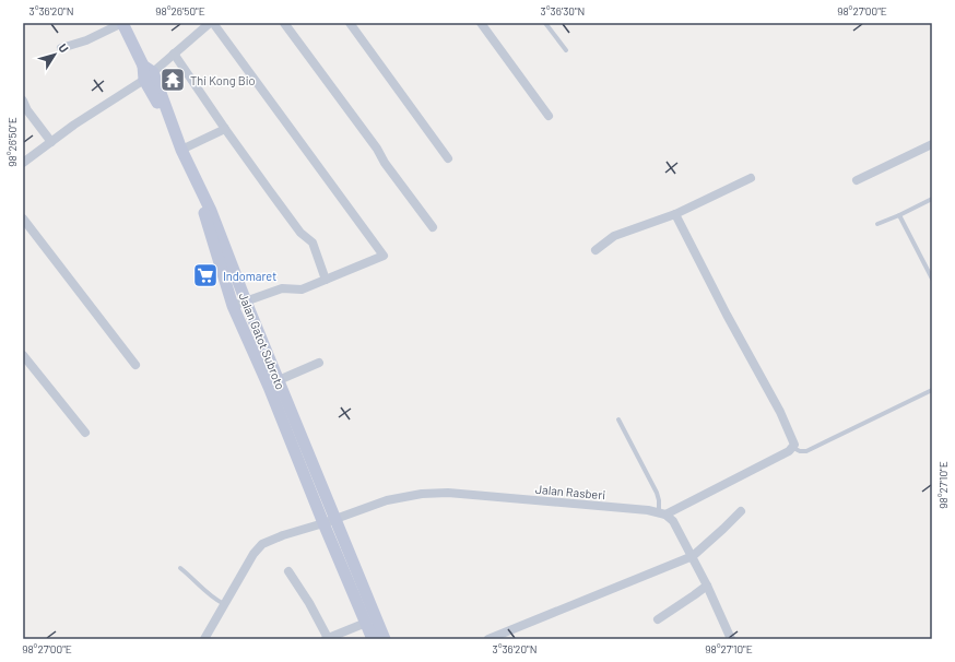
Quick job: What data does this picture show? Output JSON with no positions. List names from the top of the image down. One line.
{"streets":{"main road":["Jalan Gatot Subroto"],"street":["Jalan Rasberi"]},"crossings":[["Jalan Gatot Subroto","Jalan Rasberi"]],"places":{"temple":["Thi Kong Bio"],"supermarket":["Indomaret"]},"north":"top right","coordinates":["3°36'20\"N","98°26'50\"E","3°36'30\"N","98°27'00\"E","98°27'10\"E"]}
